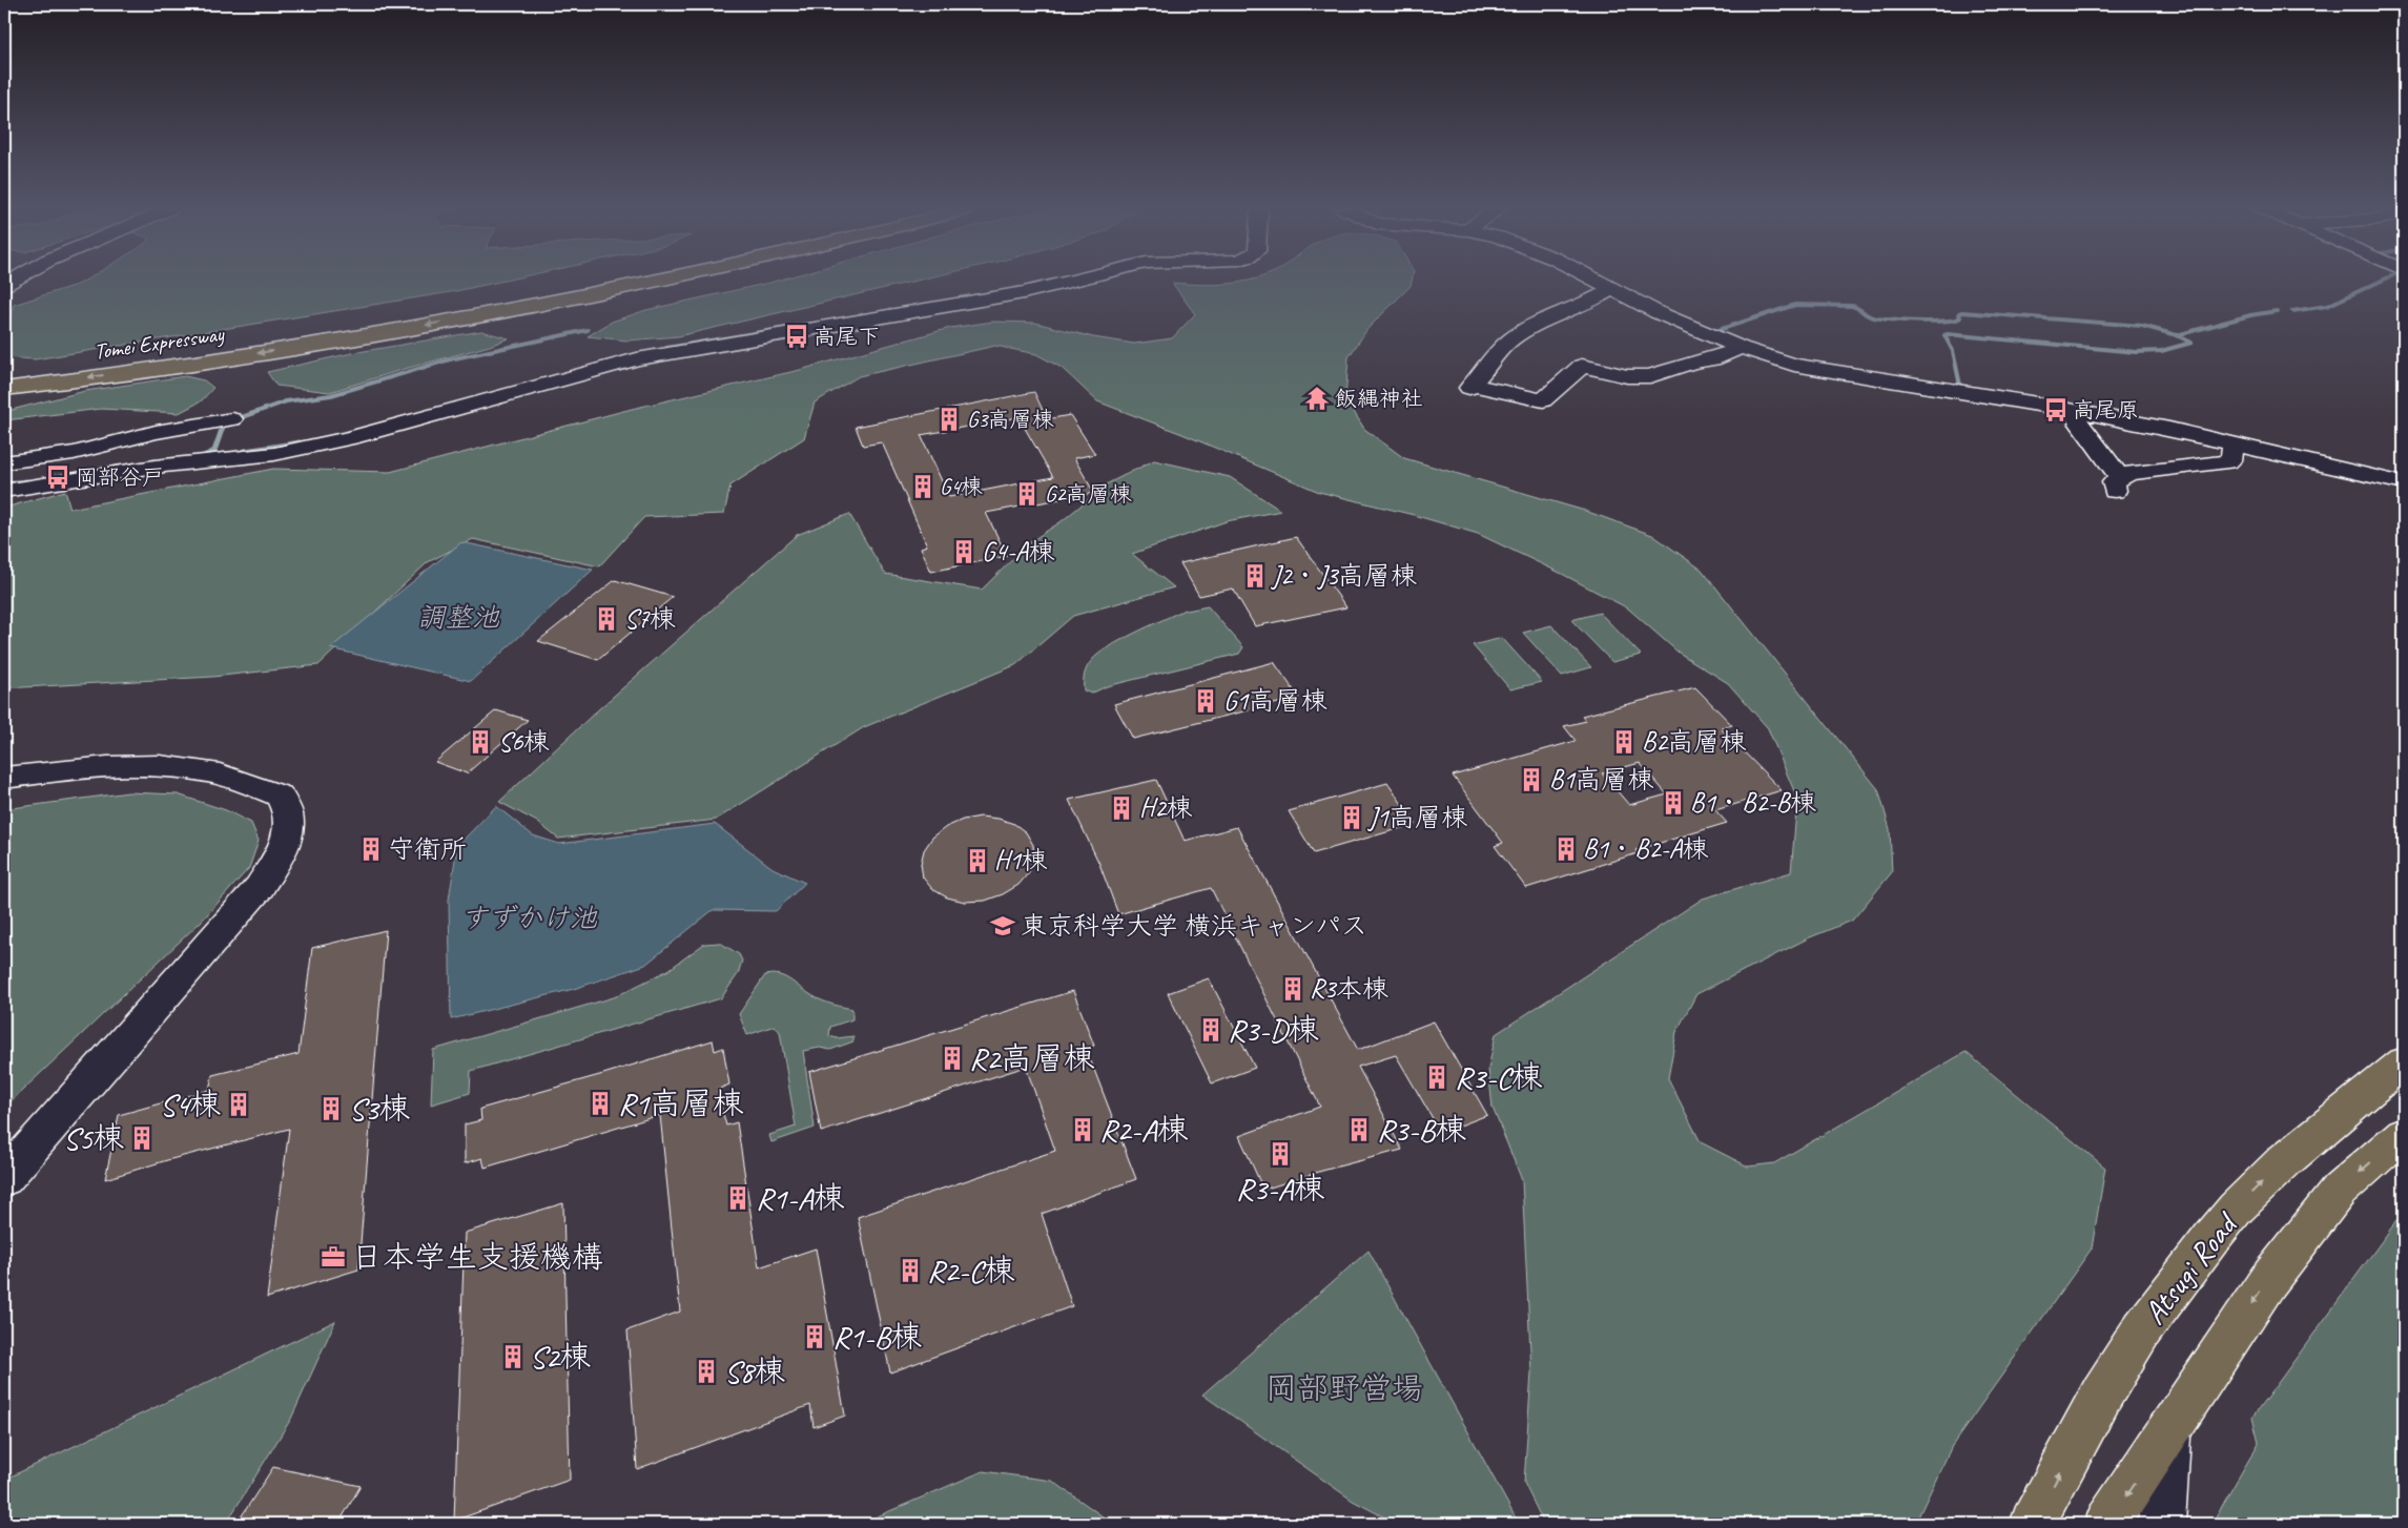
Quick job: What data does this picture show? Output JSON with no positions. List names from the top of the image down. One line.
{"streets":{"highway":["Tomei Expressway","Atsugi Road"]},"water":["調整池","すずかけ池"],"parks":["岡部野営場"],"places":{"bus stop":["高尾下","高尾原","岡部谷戸"],"temple":["飯縄神社"],"building":["G3高層棟","G4棟","G2高層棟","G4-A棟","J2・J3高層棟","S7棟","G1高層棟","S6棟","B2高層棟","B1高層棟","B1・B2-B棟","H2棟","J1高層棟","守衛所","B1・B2-A棟","H1棟","R3本棟","R3-D棟","R2高層棟","R3-C棟","R1高層棟","S4棟","S3棟","R2-A棟","R3-B棟","S5棟","R3-A棟","R1-A棟","R2-C棟","R1-B棟","S2棟","S8棟"],"school or university":["東京科学大学 横浜キャンパス"],"office":["日本学生支援機構"]}}
